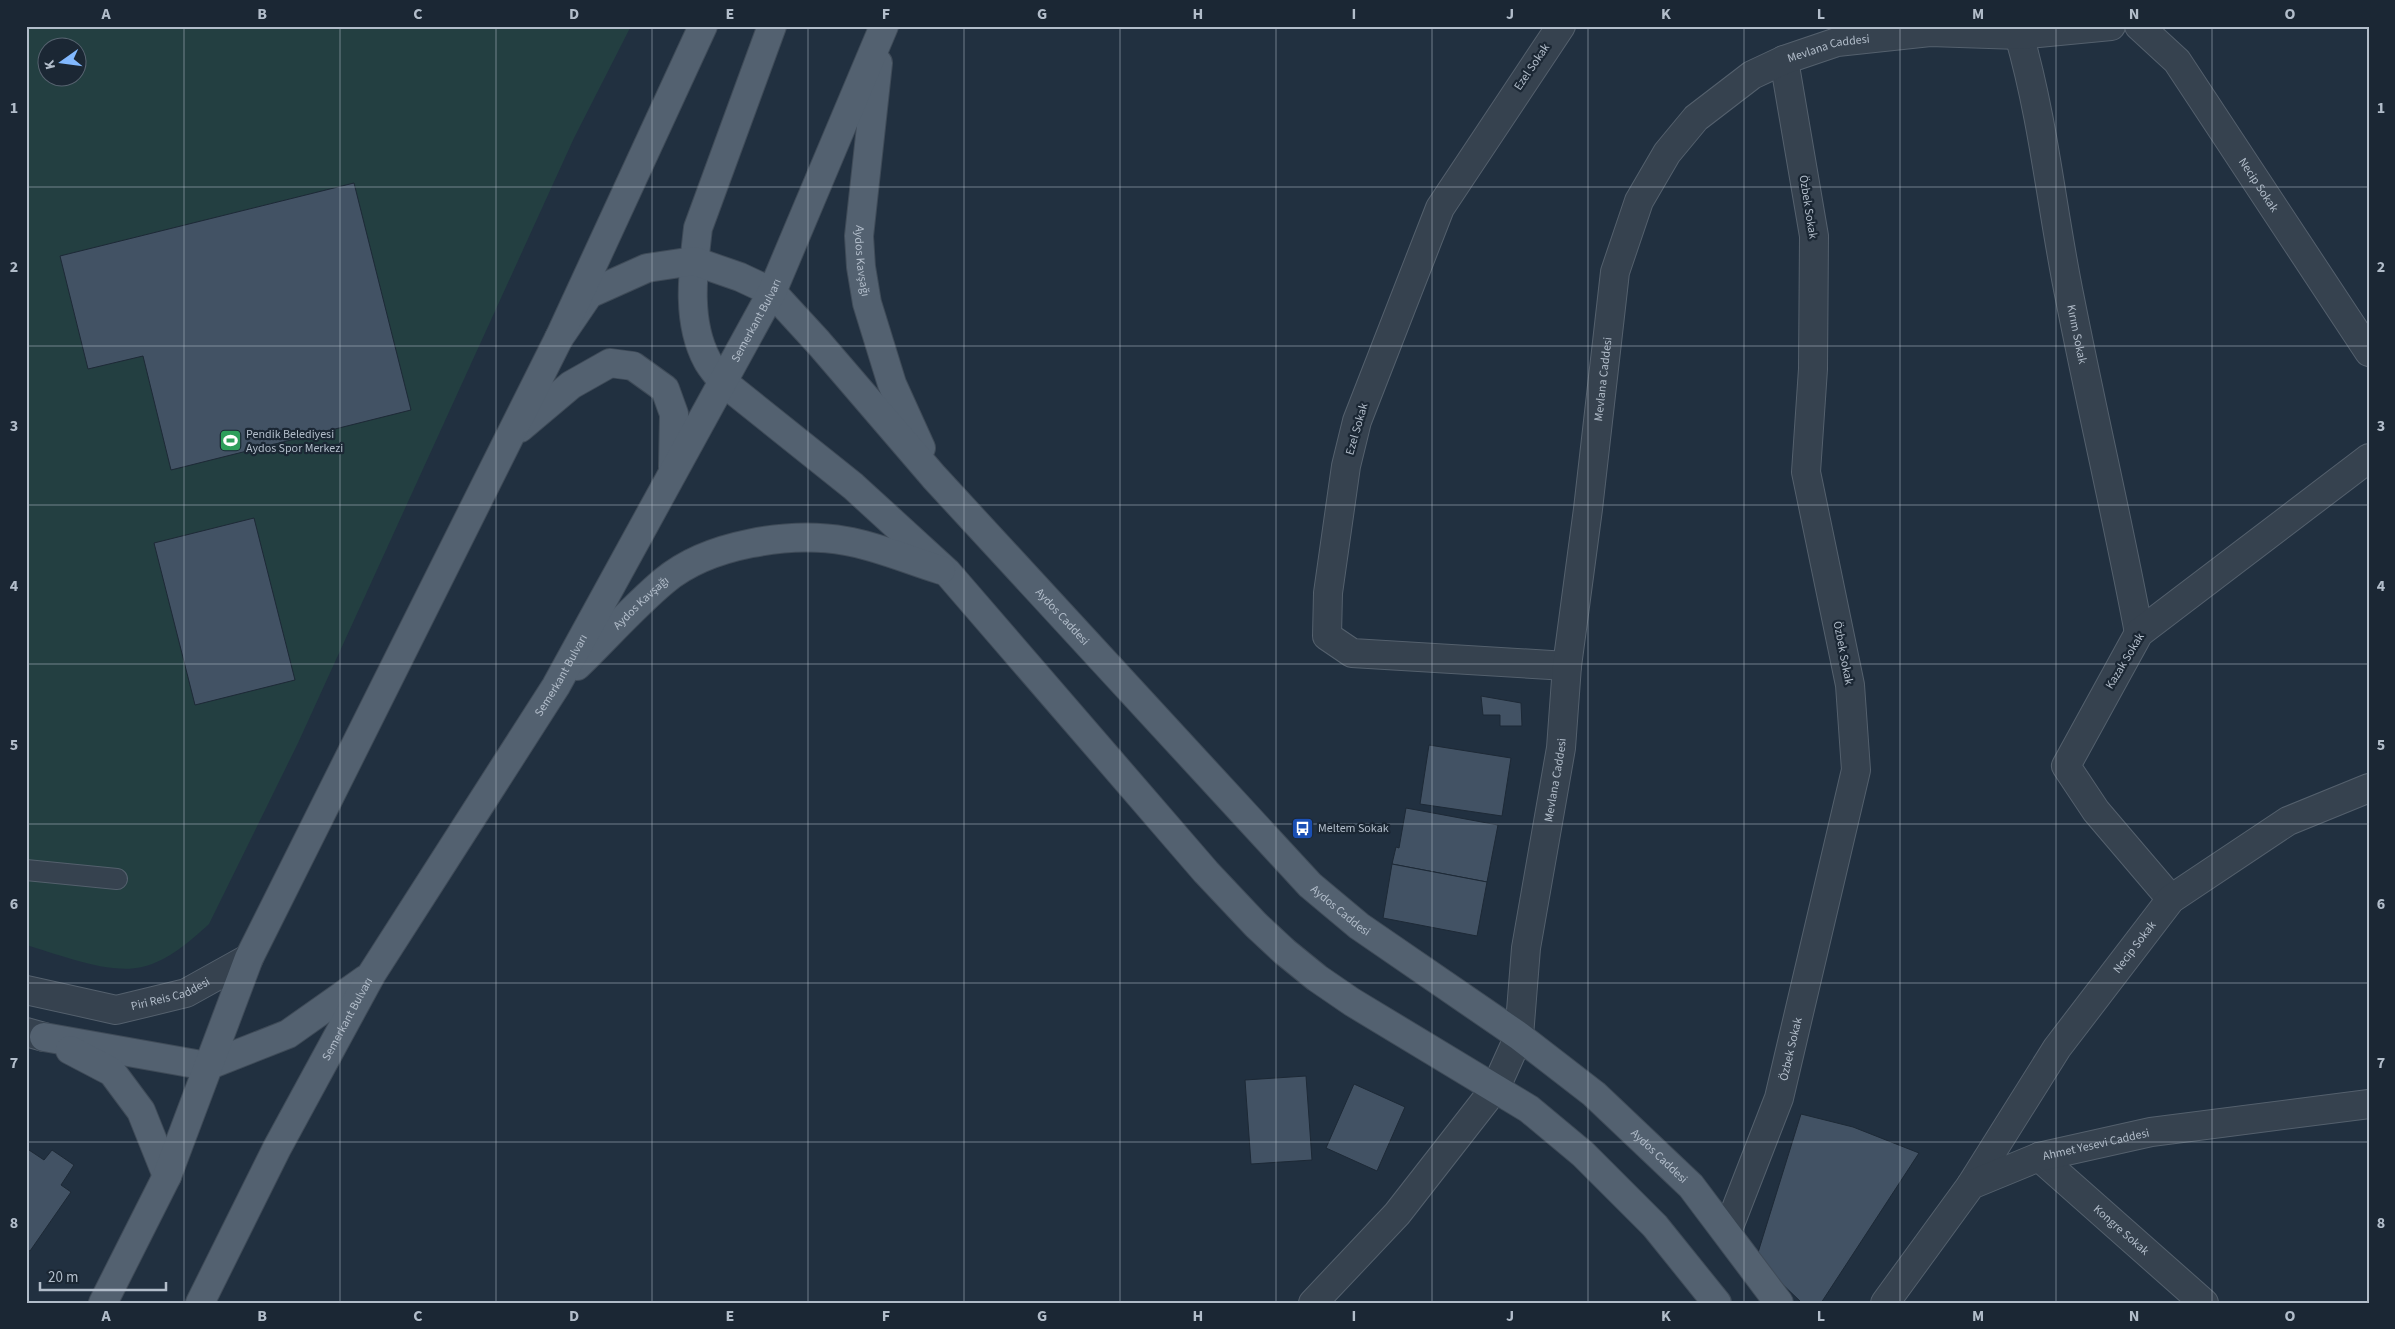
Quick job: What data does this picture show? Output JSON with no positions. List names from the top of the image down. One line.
{"streets":{"main road":["Aydos Kavşağı","Semerkant Bulvarı","Aydos Caddesi"],"street":["Mevlana Caddesi","Ezel Sokak","Necip Sokak","Özbek Sokak","Kırım Sokak","Kazak Sokak","Piri Reis Caddesi","Ahmet Yesevi Caddesi","Kongre Sokak"]},"crossings":[["Mevlana Caddesi","Ezel Sokak"],["Mevlana Caddesi","Özbek Sokak"],["Mevlana Caddesi","Kırım Sokak"],["Mevlana Caddesi","Aydos Caddesi"],["Necip Sokak","Kazak Sokak"],["Necip Sokak","Ahmet Yesevi Caddesi"],["Özbek Sokak","Aydos Caddesi"],["Aydos Kavşağı","Semerkant Bulvarı"],["Aydos Kavşağı","Aydos Caddesi"],["Semerkant Bulvarı","Aydos Caddesi"],["Kırım Sokak","Kazak Sokak"],["Ahmet Yesevi Caddesi","Kongre Sokak"]],"places":{"sports":["Pendik Belediyesi Aydos Spor Merkezi"],"bus stop":["Meltem Sokak"]},"scale_bar":"20 m","north":"left","grid":{"columns":["A","B","C","D","E","F","G","H","I","J","K","L","M","N","O"],"rows":["1","2","3","4","5","6","7","8"]}}
